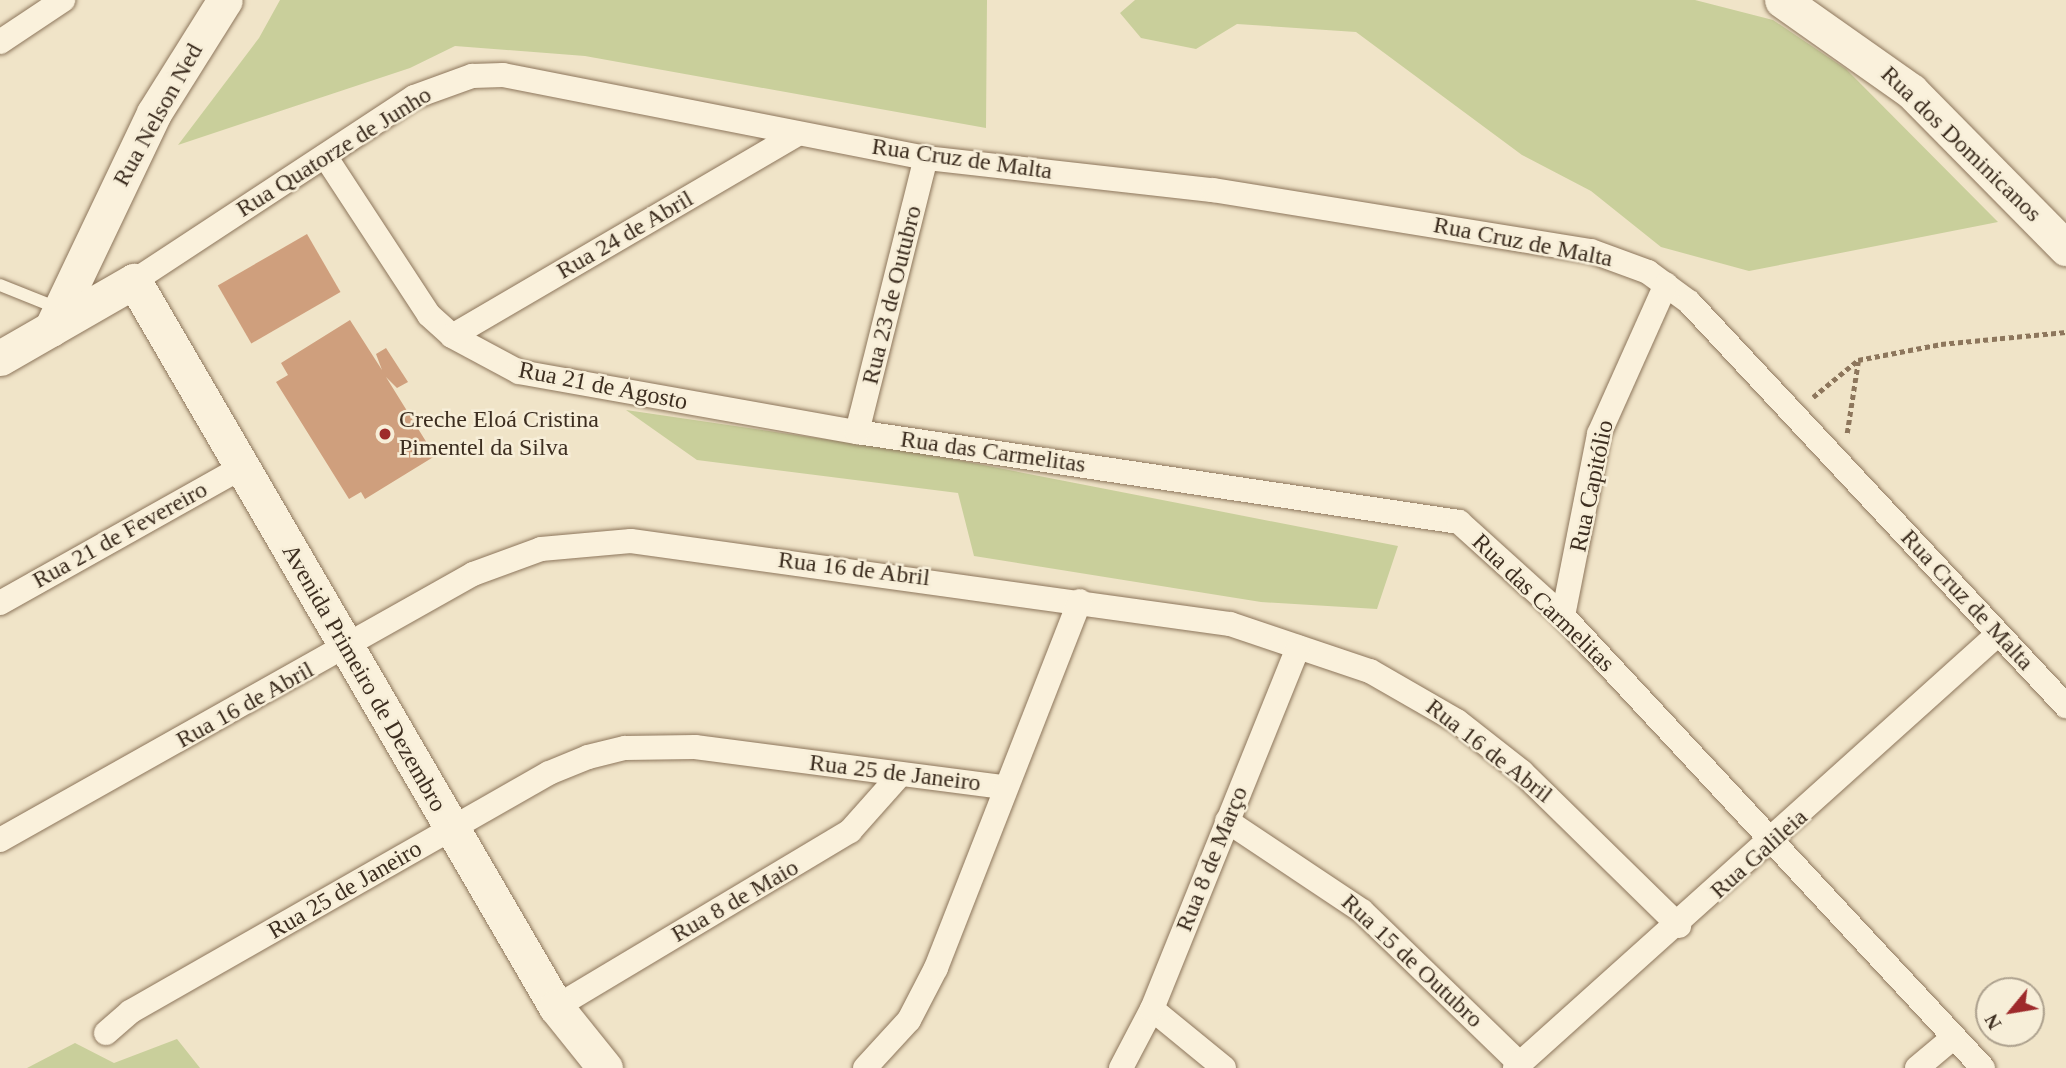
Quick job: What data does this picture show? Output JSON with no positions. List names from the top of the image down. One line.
{"streets":{"street":["Rua Nelson Ned","Rua dos Dominicanos","Rua Quatorze de Junho","Rua Cruz de Malta","Rua 24 de Abril","Rua 23 de Outubro","Rua 21 de Agosto","Rua das Carmelitas","Rua Capitólio","Rua 21 de Fevereiro","Rua 16 de Abril","Avenida Primeiro de Dezembro","Rua 25 de Janeiro","Rua Galileia","Rua 8 de Março","Rua 8 de Maio","Rua 15 de Outubro"]},"crossings":[["Rua Quatorze de Junho","Rua Cruz de Malta"],["Rua Quatorze de Junho","Rua 24 de Abril"],["Rua Quatorze de Junho","Rua 21 de Agosto"],["Rua Quatorze de Junho","Avenida Primeiro de Dezembro"],["Rua Cruz de Malta","Rua 24 de Abril"],["Rua Cruz de Malta","Rua 23 de Outubro"],["Rua Cruz de Malta","Rua Capitólio"],["Rua Cruz de Malta","Rua Galileia"],["Rua 24 de Abril","Rua 21 de Agosto"],["Rua 23 de Outubro","Rua 21 de Agosto"],["Rua 23 de Outubro","Rua das Carmelitas"],["Rua 21 de Agosto","Rua das Carmelitas"],["Rua das Carmelitas","Rua Capitólio"],["Rua das Carmelitas","Rua Galileia"],["Rua 21 de Fevereiro","Avenida Primeiro de Dezembro"],["Rua 16 de Abril","Avenida Primeiro de Dezembro"],["Rua 16 de Abril","Rua Galileia"],["Rua 16 de Abril","Rua 8 de Março"],["Avenida Primeiro de Dezembro","Rua 25 de Janeiro"],["Avenida Primeiro de Dezembro","Rua 8 de Maio"],["Rua 25 de Janeiro","Rua 8 de Maio"],["Rua Galileia","Rua 15 de Outubro"],["Rua 8 de Março","Rua 15 de Outubro"]],"places":["Creche Eloá Cristina Pimentel da Silva"],"north":"bottom left"}
